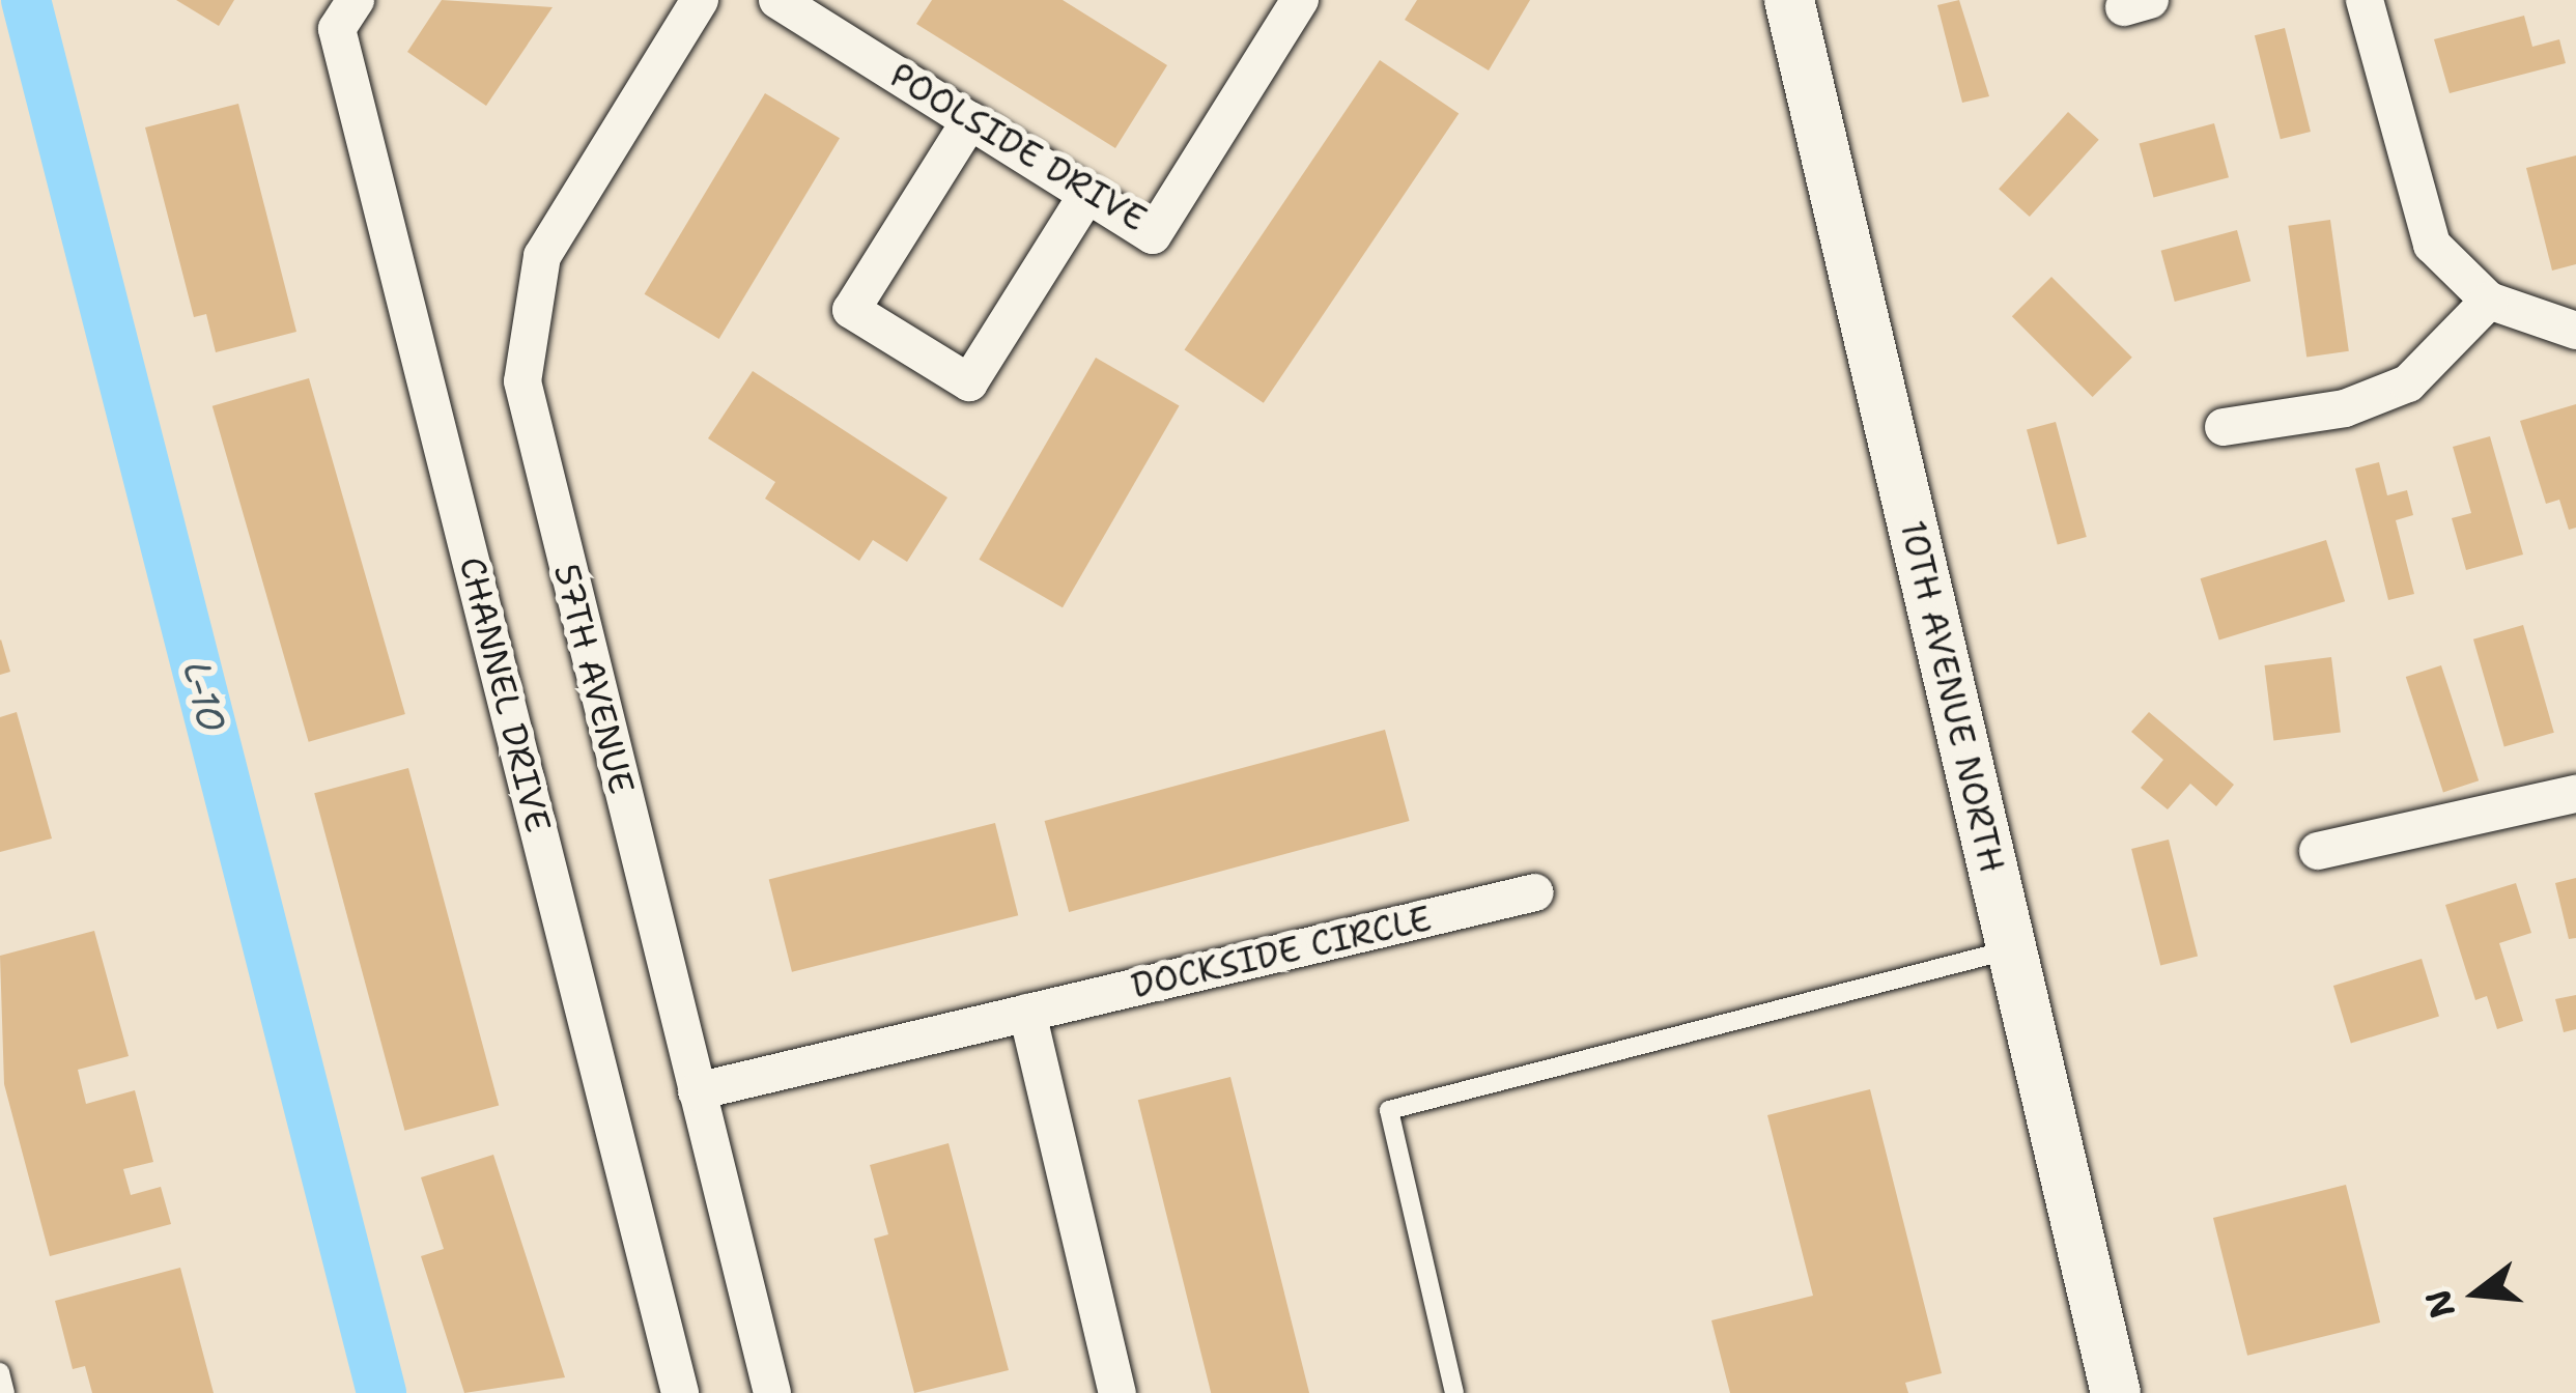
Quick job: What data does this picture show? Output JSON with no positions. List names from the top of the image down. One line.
{"streets":{"street":["POOLSIDE DRIVE","57TH AVENUE","CHANNEL DRIVE","10TH AVENUE NORTH","DOCKSIDE CIRCLE"]},"crossings":[["57TH AVENUE","DOCKSIDE CIRCLE"]],"water":["L-10"],"north":"left"}
